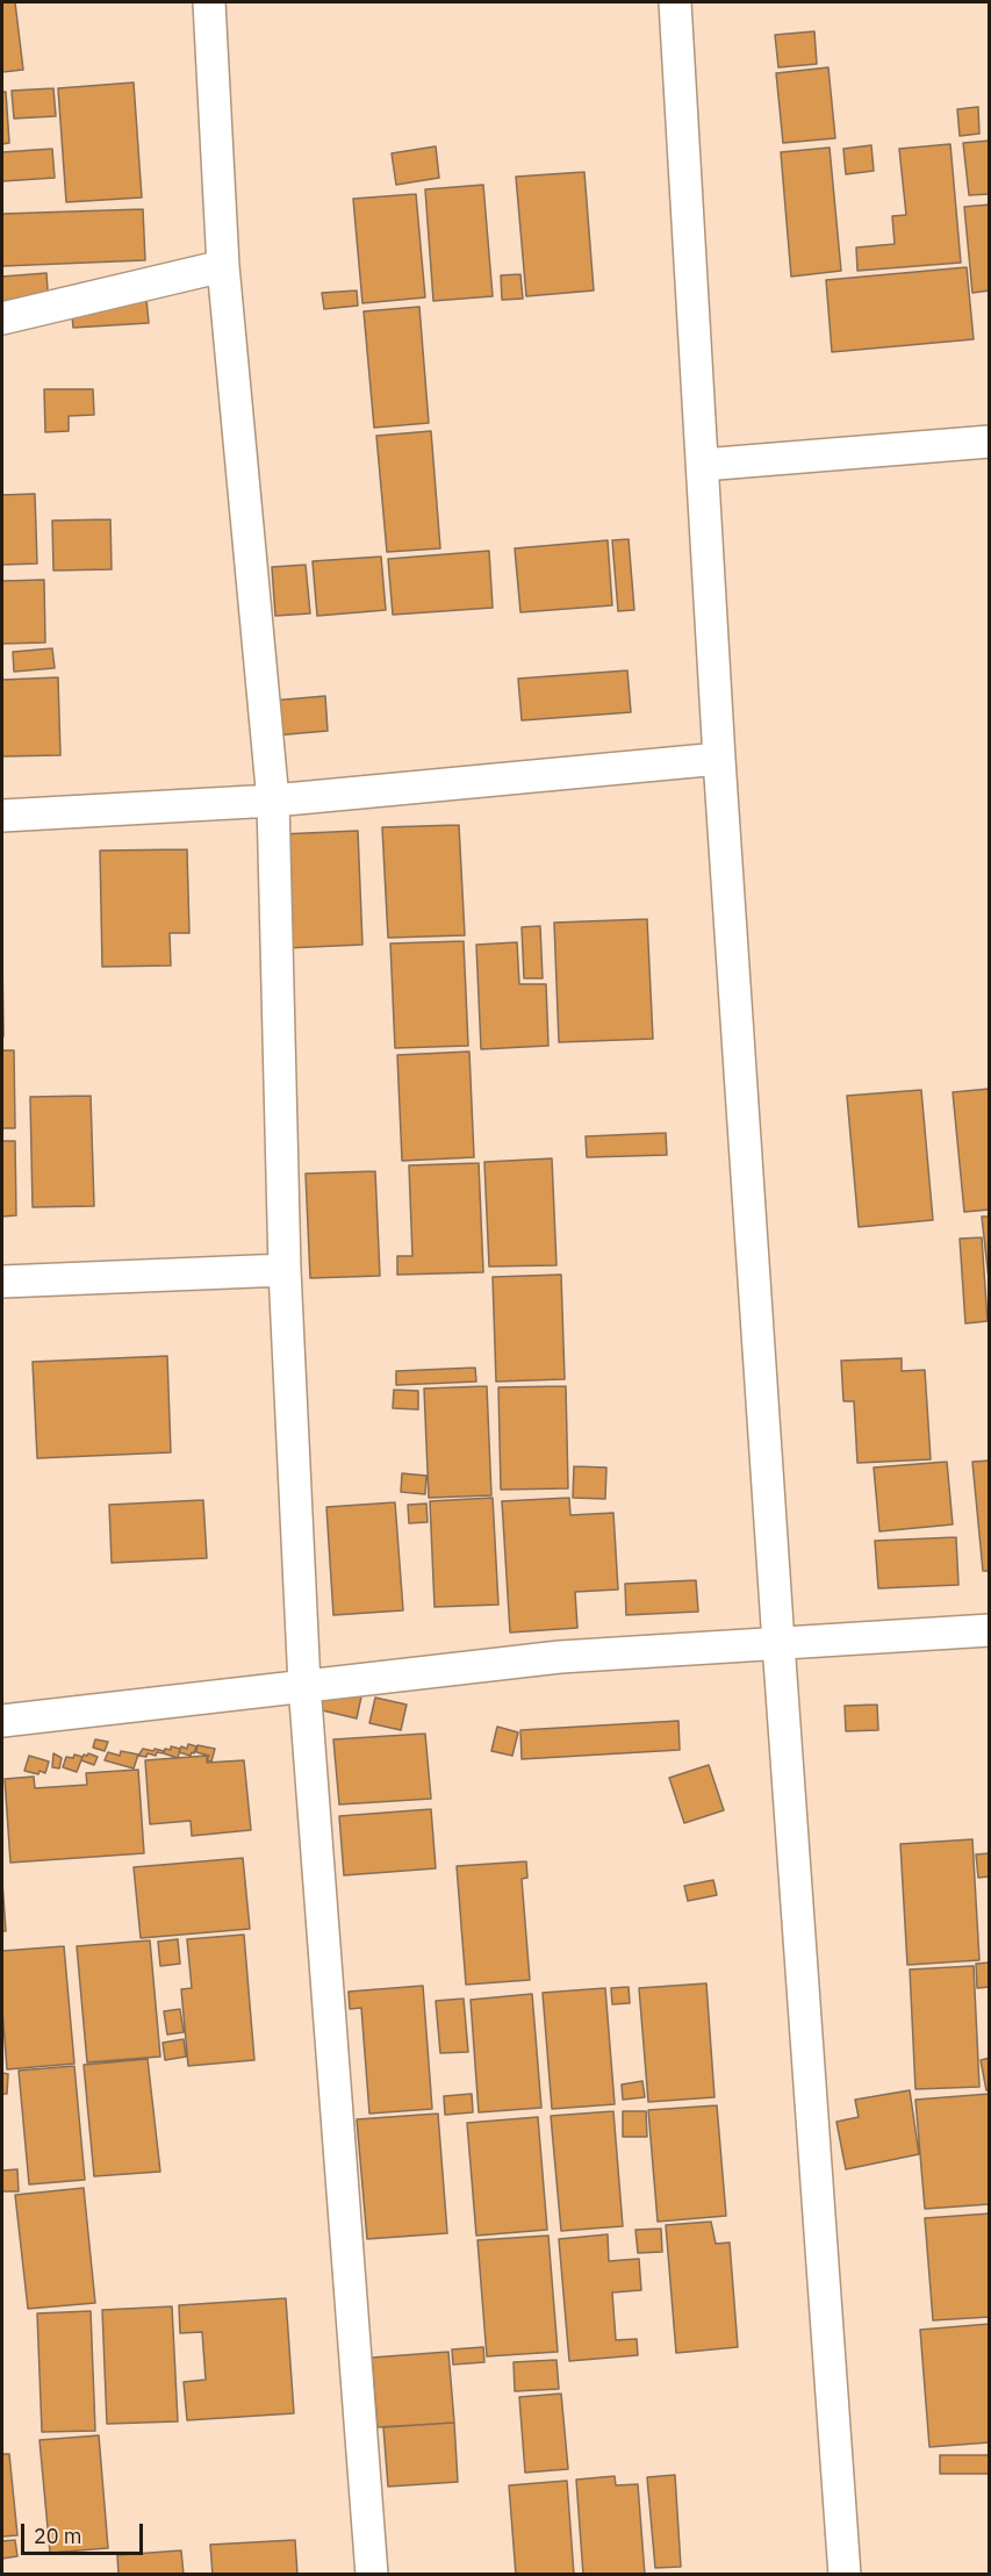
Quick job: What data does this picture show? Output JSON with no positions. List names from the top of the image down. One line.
{"scale_bar":"20 m"}
